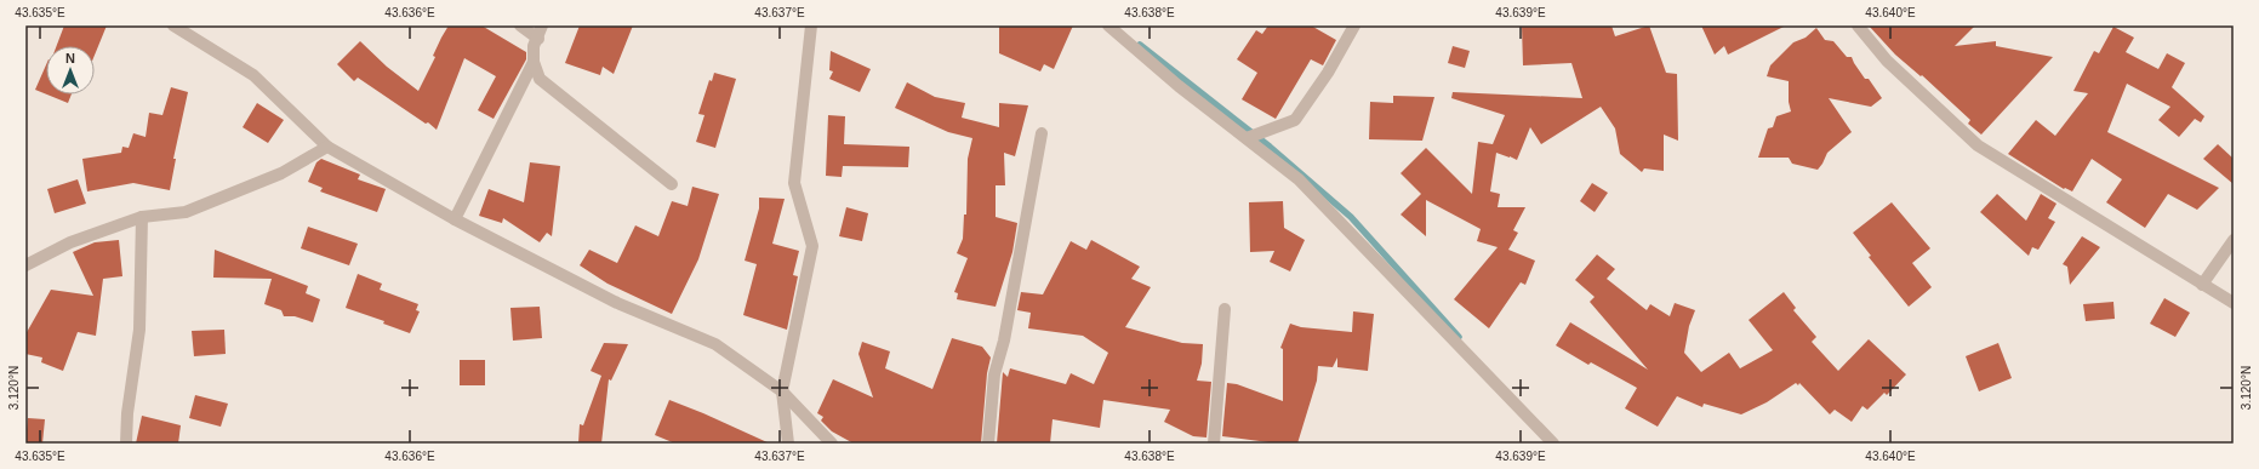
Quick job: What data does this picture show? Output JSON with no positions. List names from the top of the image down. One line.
{"north":"top","coordinates":["43.635°E","43.636°E","43.637°E","43.638°E","43.639°E","43.640°E","3.120°N"]}
